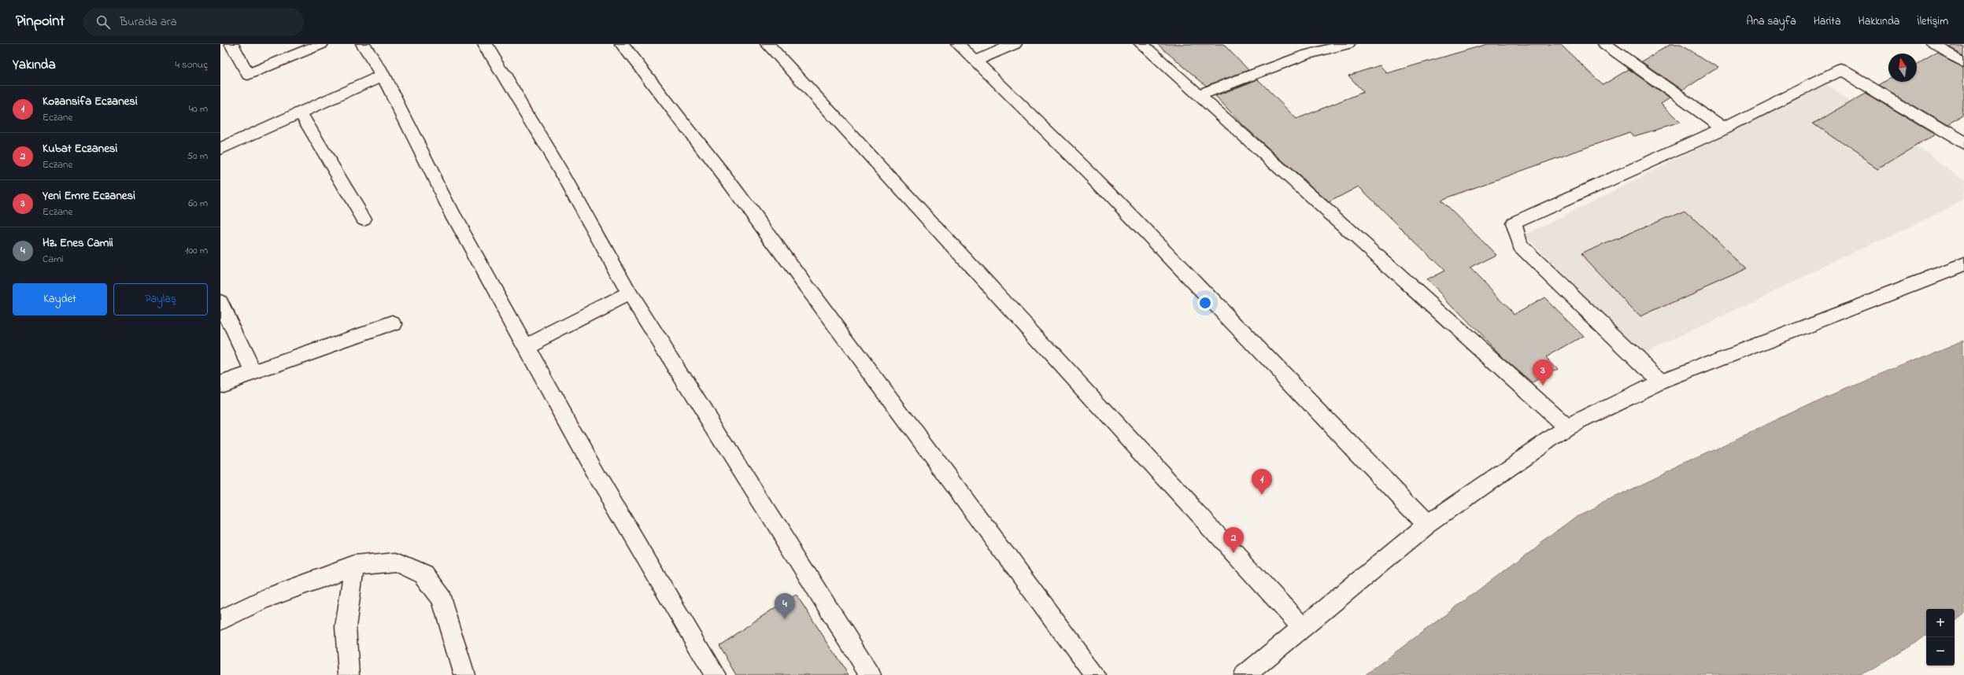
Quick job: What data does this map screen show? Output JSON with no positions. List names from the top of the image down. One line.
{"north":"top","page":{"header":"Pinpoint","search":"Burada ara","nav":["Ana sayfa","Harita","Hakkında","İletişim"],"heading":["Yakında","4 sonuç"],"list":[{"mark":"1","name":"Kozansifa Eczanesi","note":"Eczane","value":"40 m"},{"mark":"2","name":"Kubat Eczanesi","note":"Eczane","value":"50 m"},{"mark":"3","name":"Yeni Emre Eczanesi","note":"Eczane","value":"60 m"},{"mark":"4","name":"Hz. Enes Camii","note":"Cami","value":"100 m"}],"buttons":["Kaydet","Paylaş"],"pins":["3","1","2","4"],"map_buttons":["+","−"]}}
